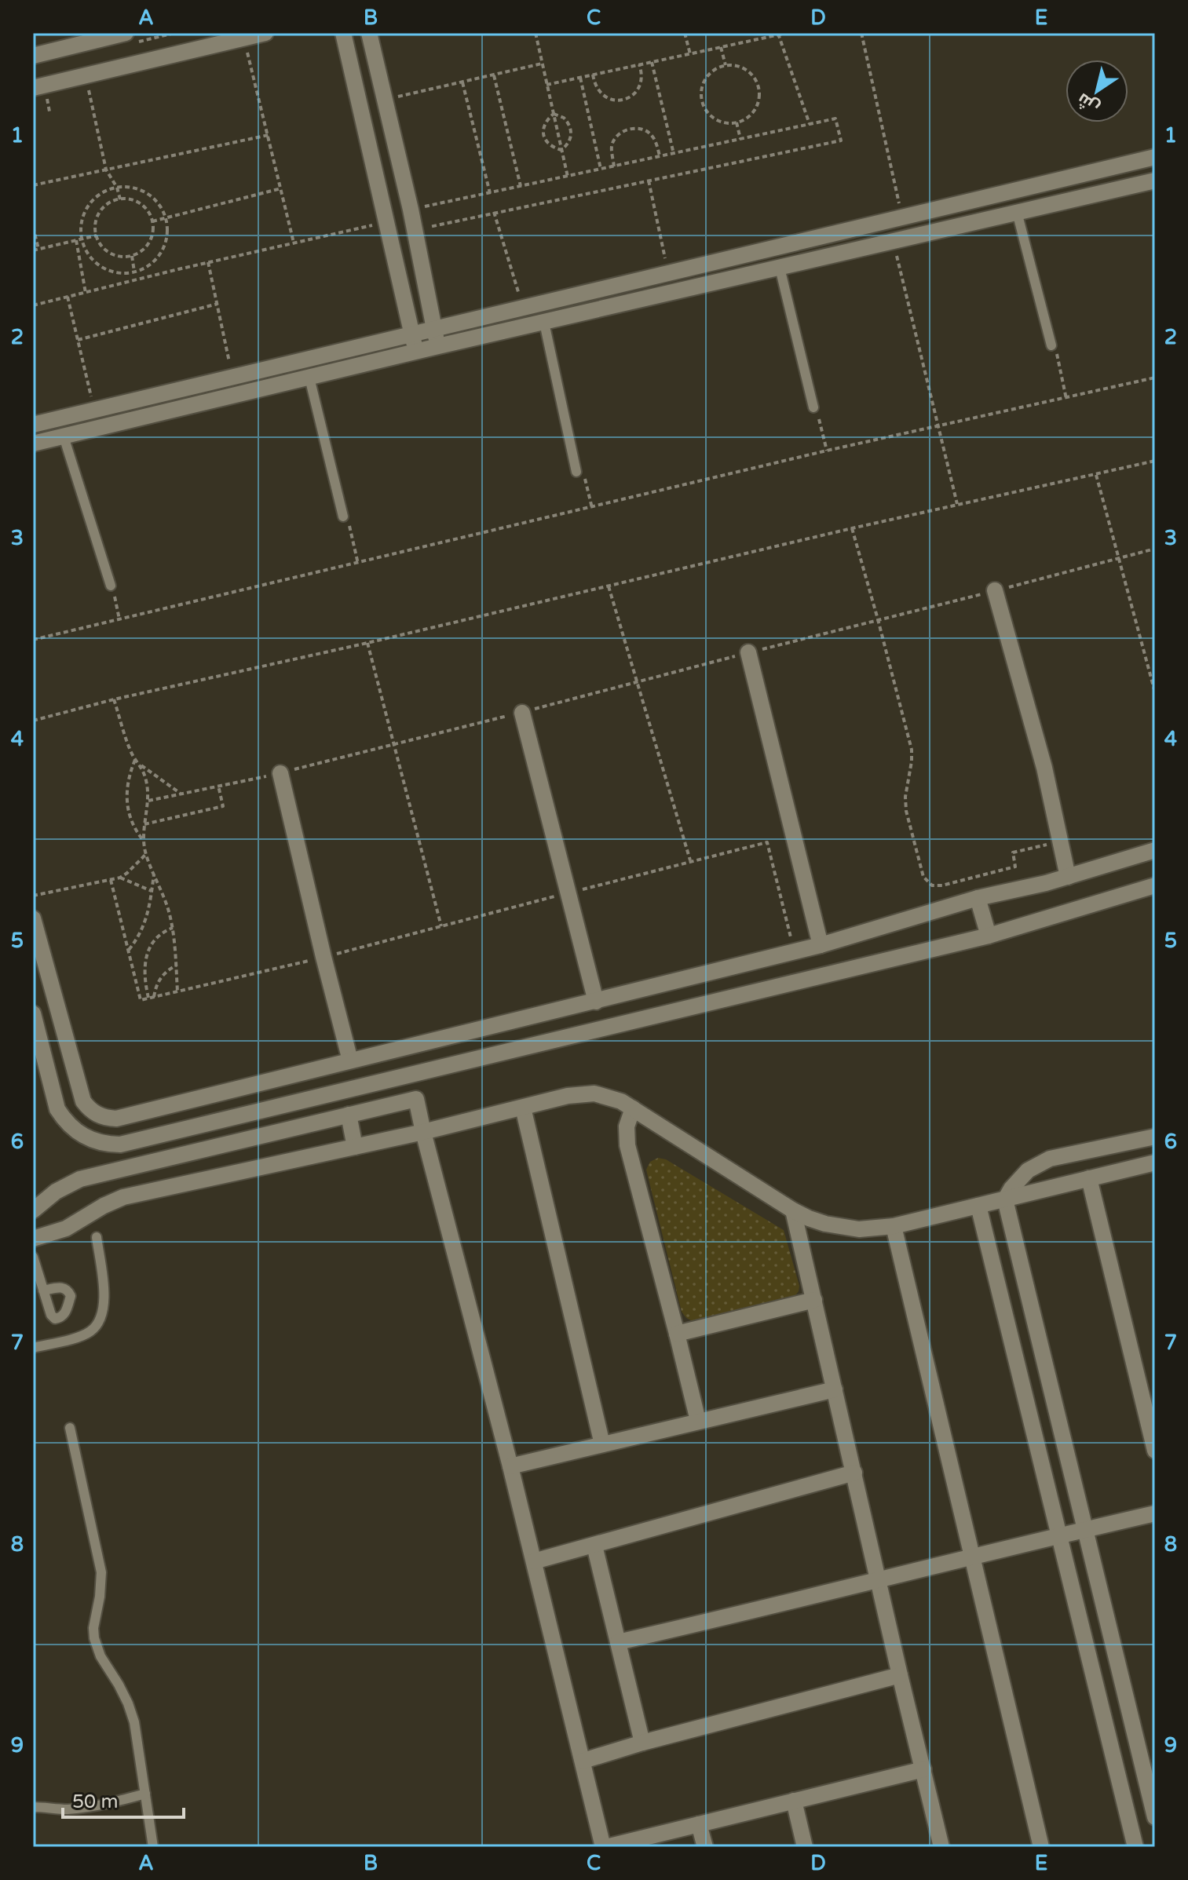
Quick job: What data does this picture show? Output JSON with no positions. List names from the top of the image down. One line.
{"scale_bar":"50 m","north":"bottom left","grid":{"columns":["A","B","C","D","E"],"rows":["1","2","3","4","5","6","7","8","9"]}}
